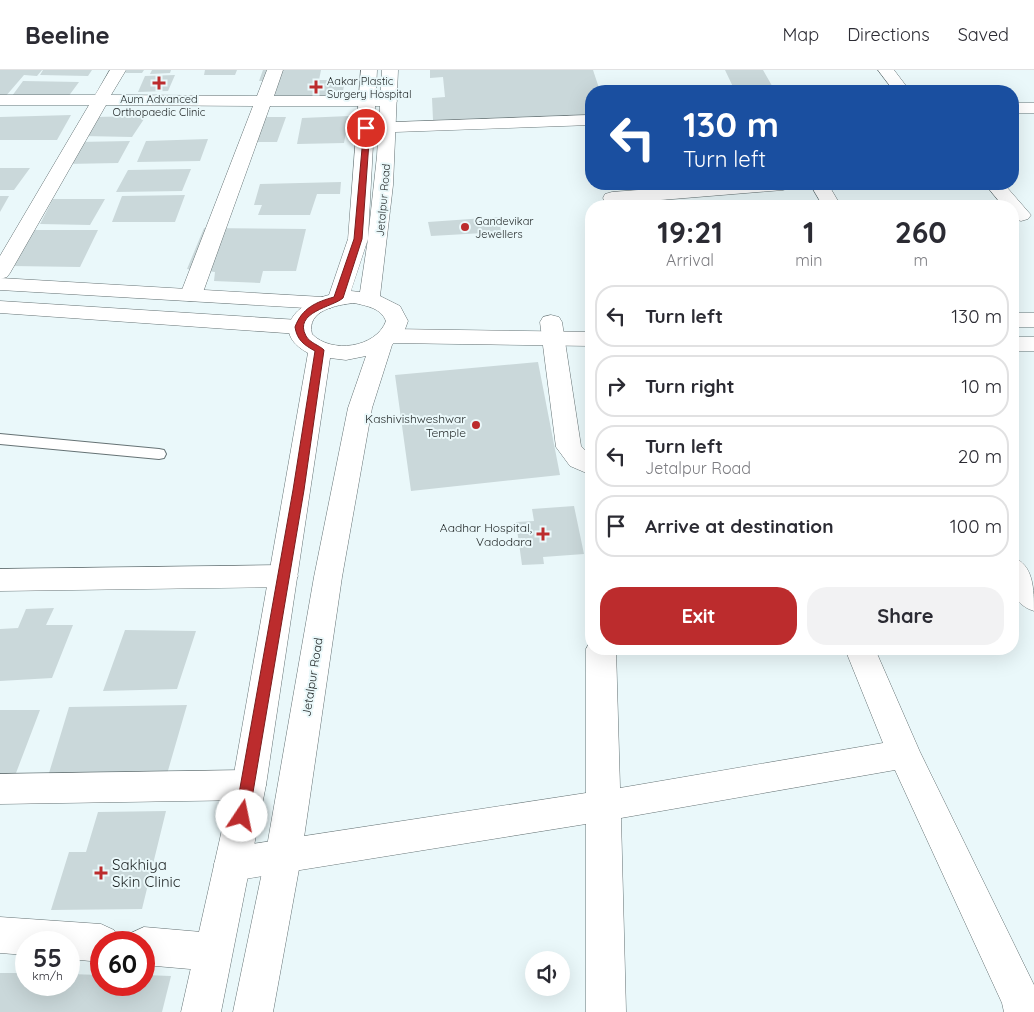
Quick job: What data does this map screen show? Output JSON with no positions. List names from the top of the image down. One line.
{"streets":{"street":["Jetalpur Road"]},"places":{"health":["Aum Advanced Orthopaedic Clinic","Aakar Plastic Surgery Hospital","Aadhar Hospital, Vadodara","Sakhiya Skin Clinic"],"other":["Gandevikar Jewellers","Kashivishweshwar Temple"]},"page":{"header":"Beeline","nav":["Map","Directions","Saved"],"turn":["130 m","Turn left"],"eta":["19:21","Arrival","1","min","260","m"],"list":[{"name":"Turn left","value":"130 m"},{"name":"Turn right","value":"10 m"},{"name":"Turn left","note":"Jetalpur Road","value":"20 m"},{"name":"Arrive at destination","value":"100 m"}],"buttons":["Exit","Share"],"speed":"55 km/h","limit":"60"}}
